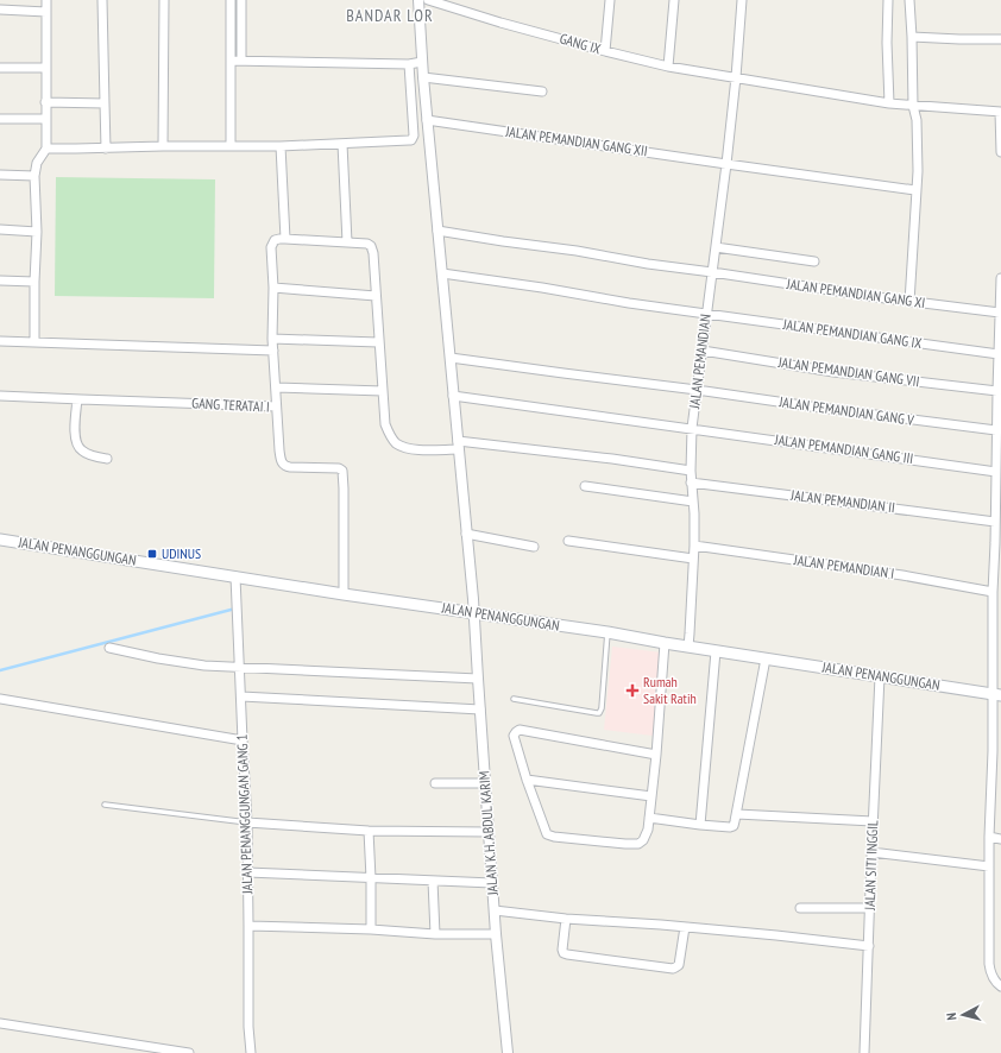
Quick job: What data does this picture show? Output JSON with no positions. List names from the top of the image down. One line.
{"streets":{"main road":["JALAN PENANGGUNGAN"],"street":["GANG IX","JALAN PEMANDIAN GANG XII","JALAN PEMANDIAN GANG XI","JALAN PEMANDIAN GANG IX","JALAN PEMANDIAN","JALAN PEMANDIAN GANG VII","GANG TERATAI I","JALAN PEMANDIAN GANG V","JALAN PEMANDIAN GANG III","JALAN PEMANDIAN II","JALAN PEMANDIAN I","JALAN PENANGGUNGAN GANG 1","JALAN K.H. ABDUL KARIM","JALAN SITI INGGIL"]},"crossings":[["GANG IX","JALAN PEMANDIAN"],["JALAN PEMANDIAN GANG XII","JALAN PEMANDIAN"],["JALAN PEMANDIAN GANG XII","JALAN K.H. ABDUL KARIM"],["JALAN PEMANDIAN GANG XI","JALAN PEMANDIAN"],["JALAN PEMANDIAN GANG XI","JALAN K.H. ABDUL KARIM"],["JALAN PEMANDIAN GANG IX","JALAN PEMANDIAN"],["JALAN PEMANDIAN GANG IX","JALAN K.H. ABDUL KARIM"],["JALAN PEMANDIAN","JALAN PEMANDIAN GANG VII"],["JALAN PEMANDIAN","JALAN PEMANDIAN GANG V"],["JALAN PEMANDIAN","JALAN PEMANDIAN GANG III"],["JALAN PEMANDIAN","JALAN PEMANDIAN II"],["JALAN PEMANDIAN","JALAN PENANGGUNGAN"],["JALAN PEMANDIAN","JALAN PEMANDIAN I"],["GANG TERATAI I","JALAN PENANGGUNGAN"],["JALAN PEMANDIAN GANG V","JALAN K.H. ABDUL KARIM"],["JALAN PEMANDIAN GANG III","JALAN K.H. ABDUL KARIM"],["JALAN PENANGGUNGAN","JALAN PENANGGUNGAN GANG 1"],["JALAN PENANGGUNGAN","JALAN K.H. ABDUL KARIM"],["JALAN PENANGGUNGAN","JALAN SITI INGGIL"]],"districts":["BANDAR LOR"],"places":{"transit":["UDINUS"],"health":["Rumah Sakit Ratih"]},"north":"left"}
